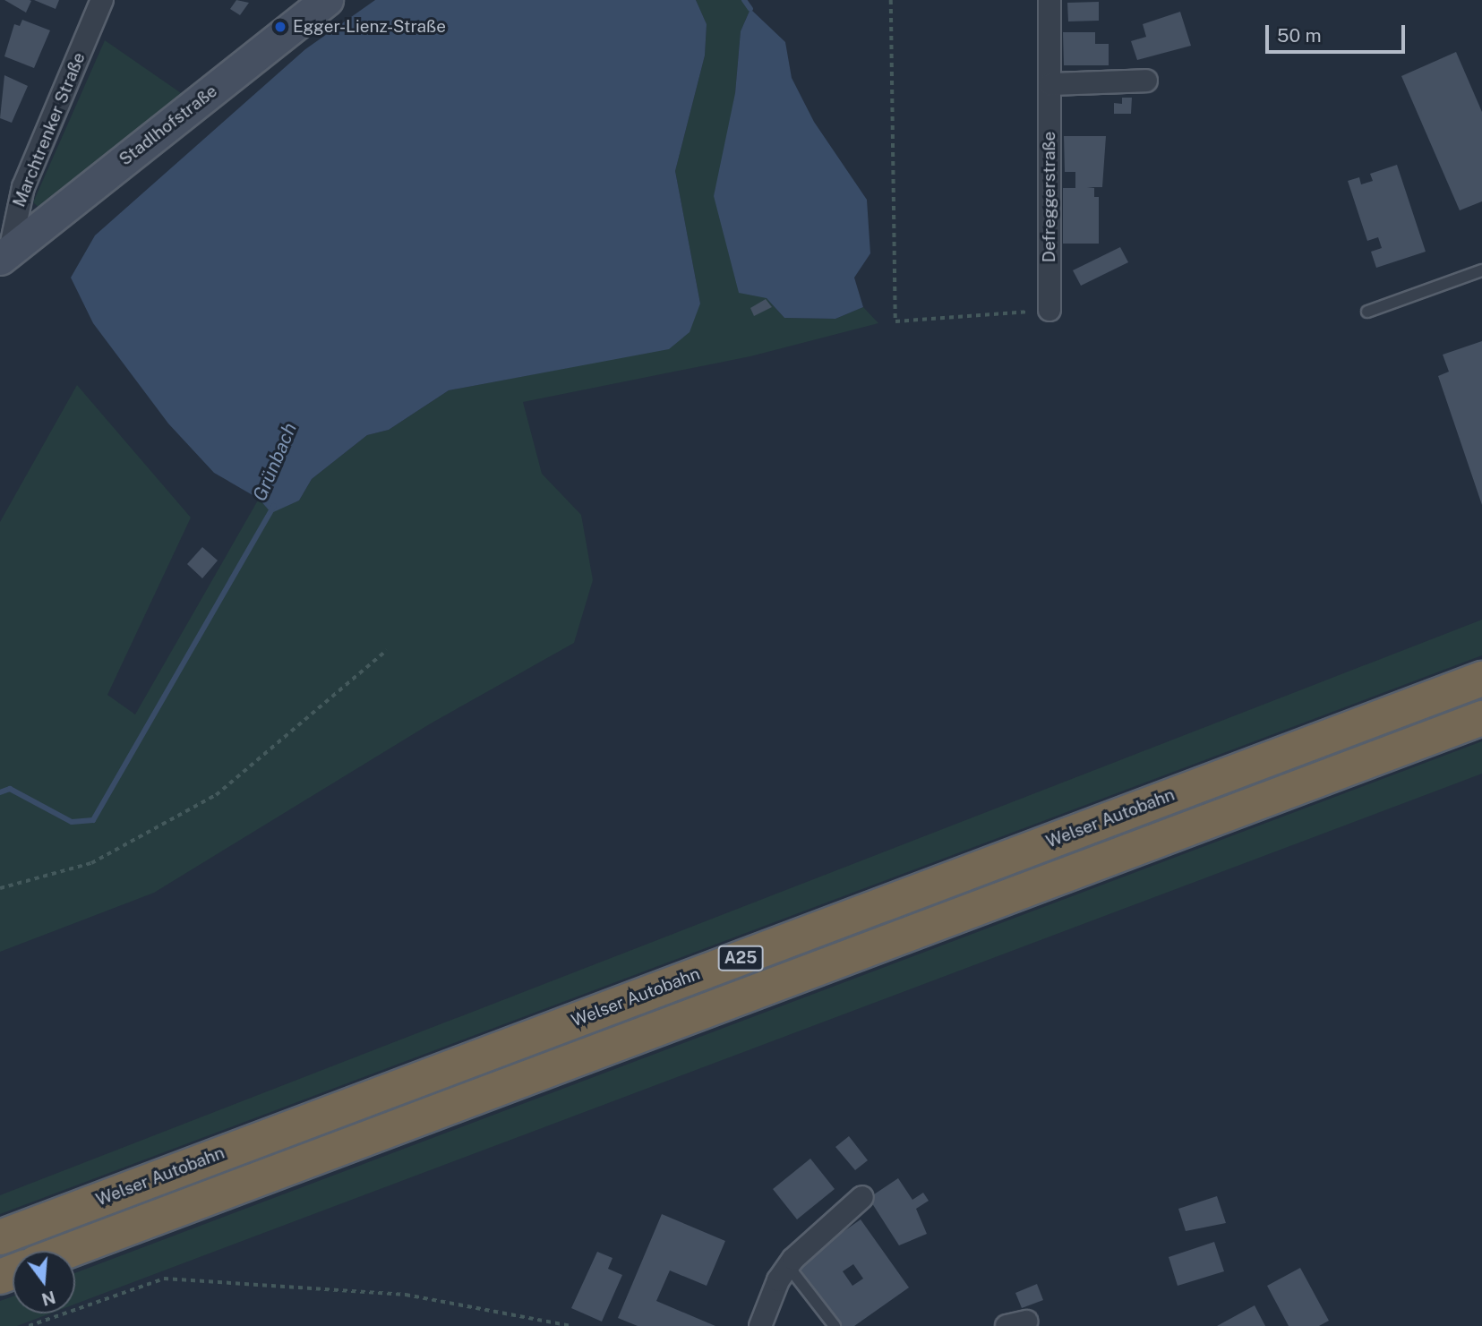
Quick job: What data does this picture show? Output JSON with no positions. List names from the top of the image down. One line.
{"streets":{"highway":["Welser Autobahn","A25"],"street":["Stadlhofstraße","Marchtrenker Straße","Defreggerstraße"]},"crossings":[["Stadlhofstraße","Marchtrenker Straße"]],"water":["Grünbach"],"places":["Egger-Lienz-Straße"],"scale_bar":"50 m","north":"bottom"}
